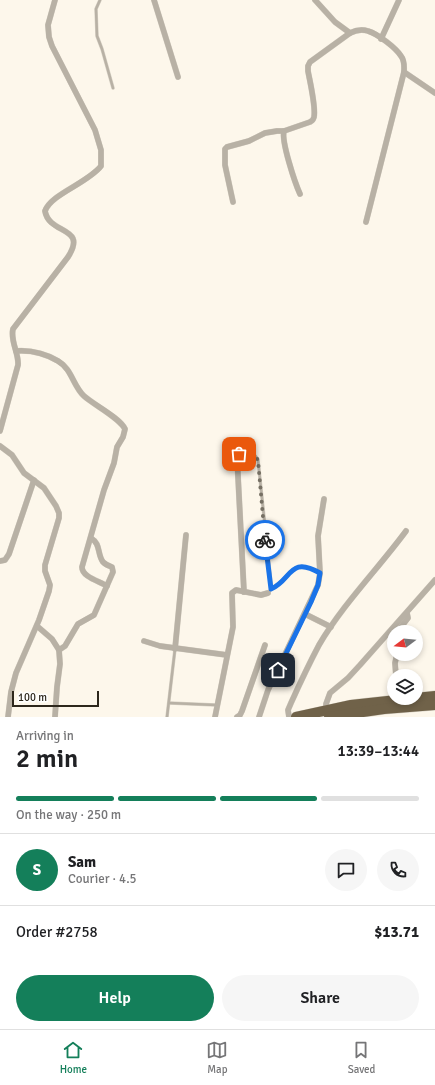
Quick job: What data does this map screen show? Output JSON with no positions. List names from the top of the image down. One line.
{"scale_bar":"100 m","north":"left","page":{"scale":"100 m","heading":["2 min","Arriving in","13:39–13:44"],"panel":["Sam","Courier · 4.5","Order #2758","$13.71"],"bar":"On the way · 250 m","round":"S","buttons":["Help","Share"],"tabs":["Home","Map","Saved"]}}
